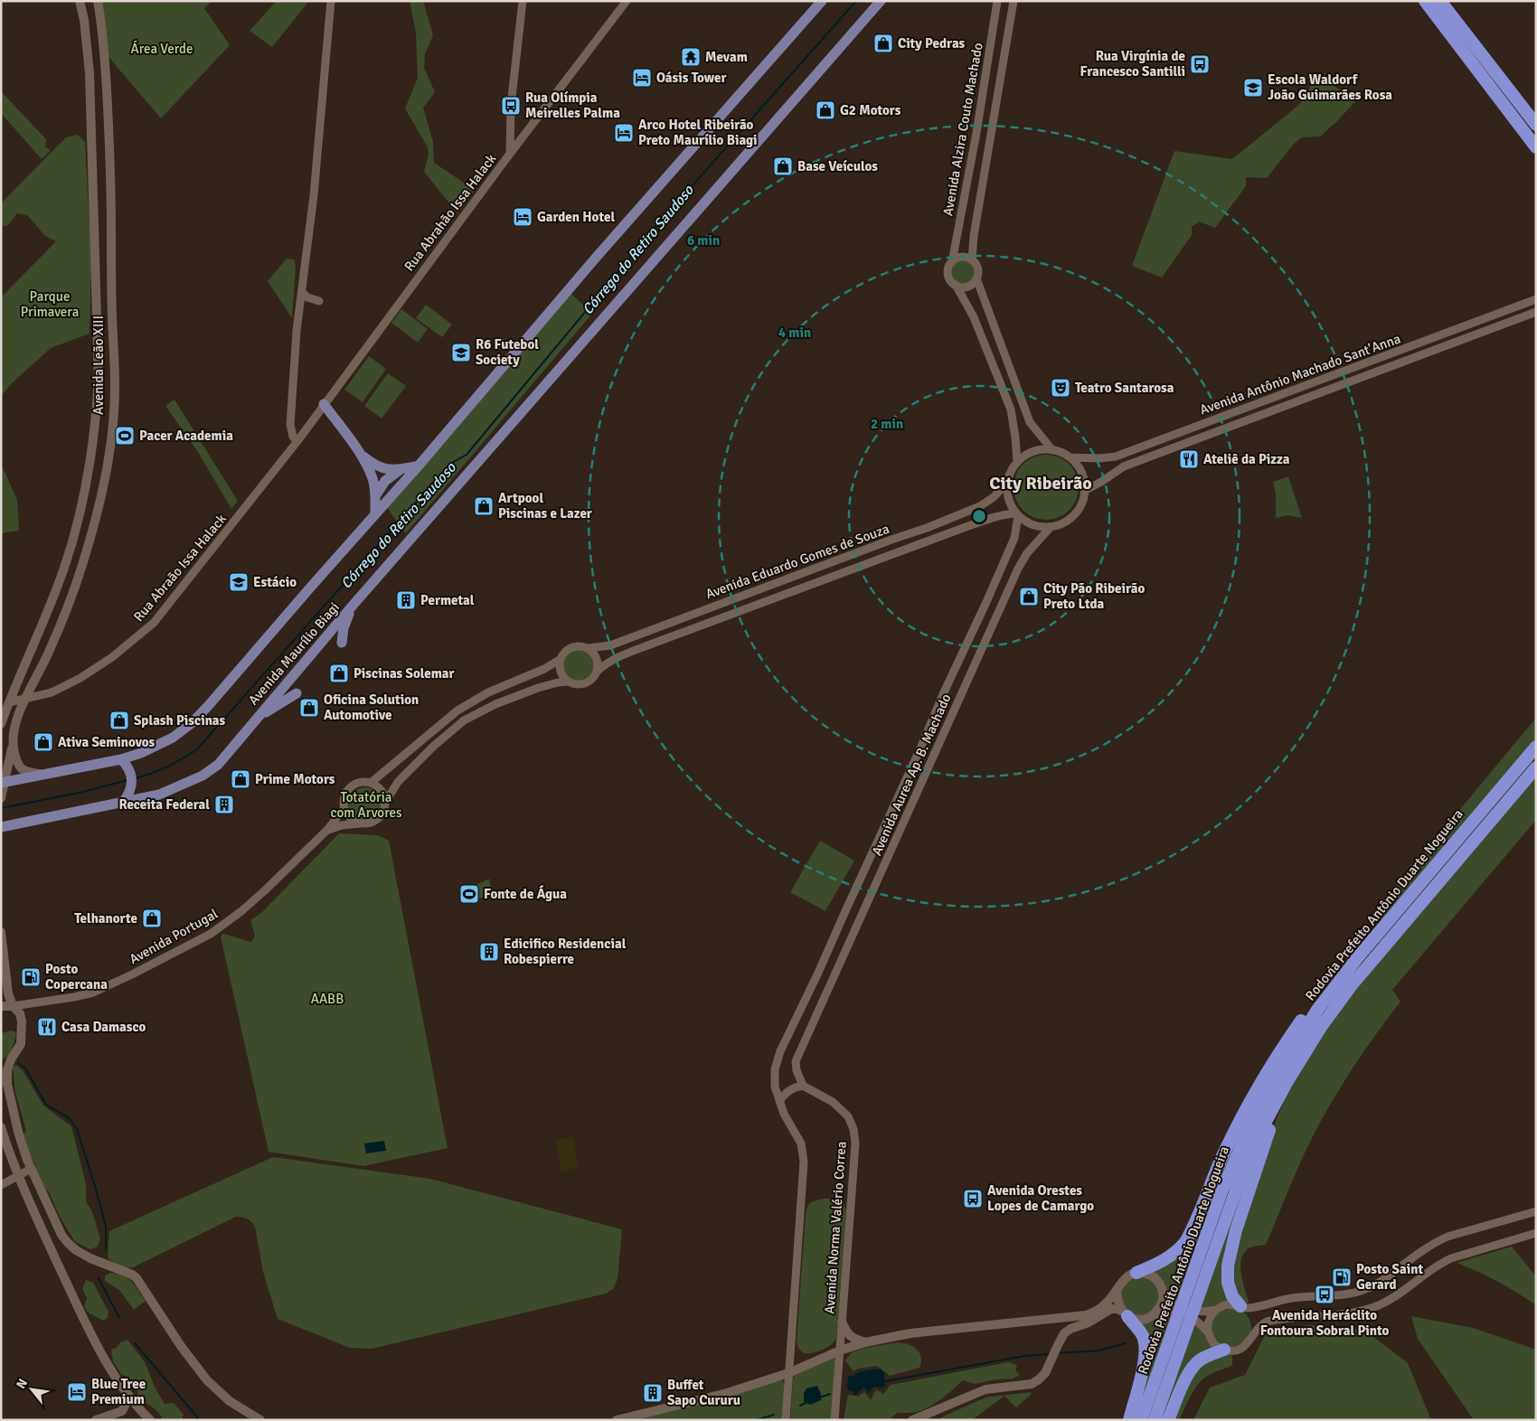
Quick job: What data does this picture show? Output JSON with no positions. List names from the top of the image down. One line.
{"streets":{"highway":["Rodovia Prefeito Antônio Duarte Nogueira"],"main road":["Avenida Leão XIII","Avenida Maurílio Biagi","Avenida Portugal"],"street":["Avenida Alzira Couto Machado","Rua Abrahão Issa Halack","Avenida Antônio Machado Sant'Anna","Avenida Eduardo Gomes de Souza","Rua Abraão Issa Halack","Avenida Aurea Ap. B. Machado","Avenida Norma Valério Correa"]},"crossings":[["Rua Abrahão Issa Halack","Rua Abraão Issa Halack"],["Avenida Leão XIII","Rua Abraão Issa Halack"],["Avenida Antônio Machado Sant'Anna","Avenida Eduardo Gomes de Souza"],["Avenida Antônio Machado Sant'Anna","Avenida Aurea Ap. B. Machado"],["Avenida Eduardo Gomes de Souza","Avenida Aurea Ap. B. Machado"],["Avenida Aurea Ap. B. Machado","Avenida Norma Valério Correa"]],"districts":["City Ribeirão"],"water":["Córrego do Retiro Saudoso"],"parks":["Área Verde","Parque Primavera","Totatória com Arvores","AABB"],"places":{"shop":["City Pedras","G2 Motors","Base Veículos","Artpool Piscinas e Lazer","City Pão Ribeirão Preto Ltda","Piscinas Solemar","Oficina Solution Automotive","Splash Piscinas","Ativa Seminovos","Prime Motors","Telhanorte"],"temple":["Mevam"],"bus stop":["Rua Virgínia de Francesco Santilli","Rua Olímpia Meirelles Palma","Avenida Orestes Lopes de Camargo","Avenida Heráclito Fontoura Sobral Pinto"],"hotel":["Oásis Tower","Arco Hotel Ribeirão Preto Maurílio Biagi","Garden Hotel","Blue Tree Premium"],"school or university":["Escola Waldorf João Guimarães Rosa","R6 Futebol Society","Estácio"],"theatre":["Teatro Santarosa"],"sports":["Pacer Academia","Fonte de Água"],"restaurant":["Ateliê da Pizza","Casa Damasco"],"building":["Permetal","Receita Federal","Edicifico Residencial Robespierre","Buffet Sapo Cururu"],"fuel station":["Posto Copercana","Posto Saint Gerard"]},"north":"top left","rings":["6 min","4 min","2 min"]}
